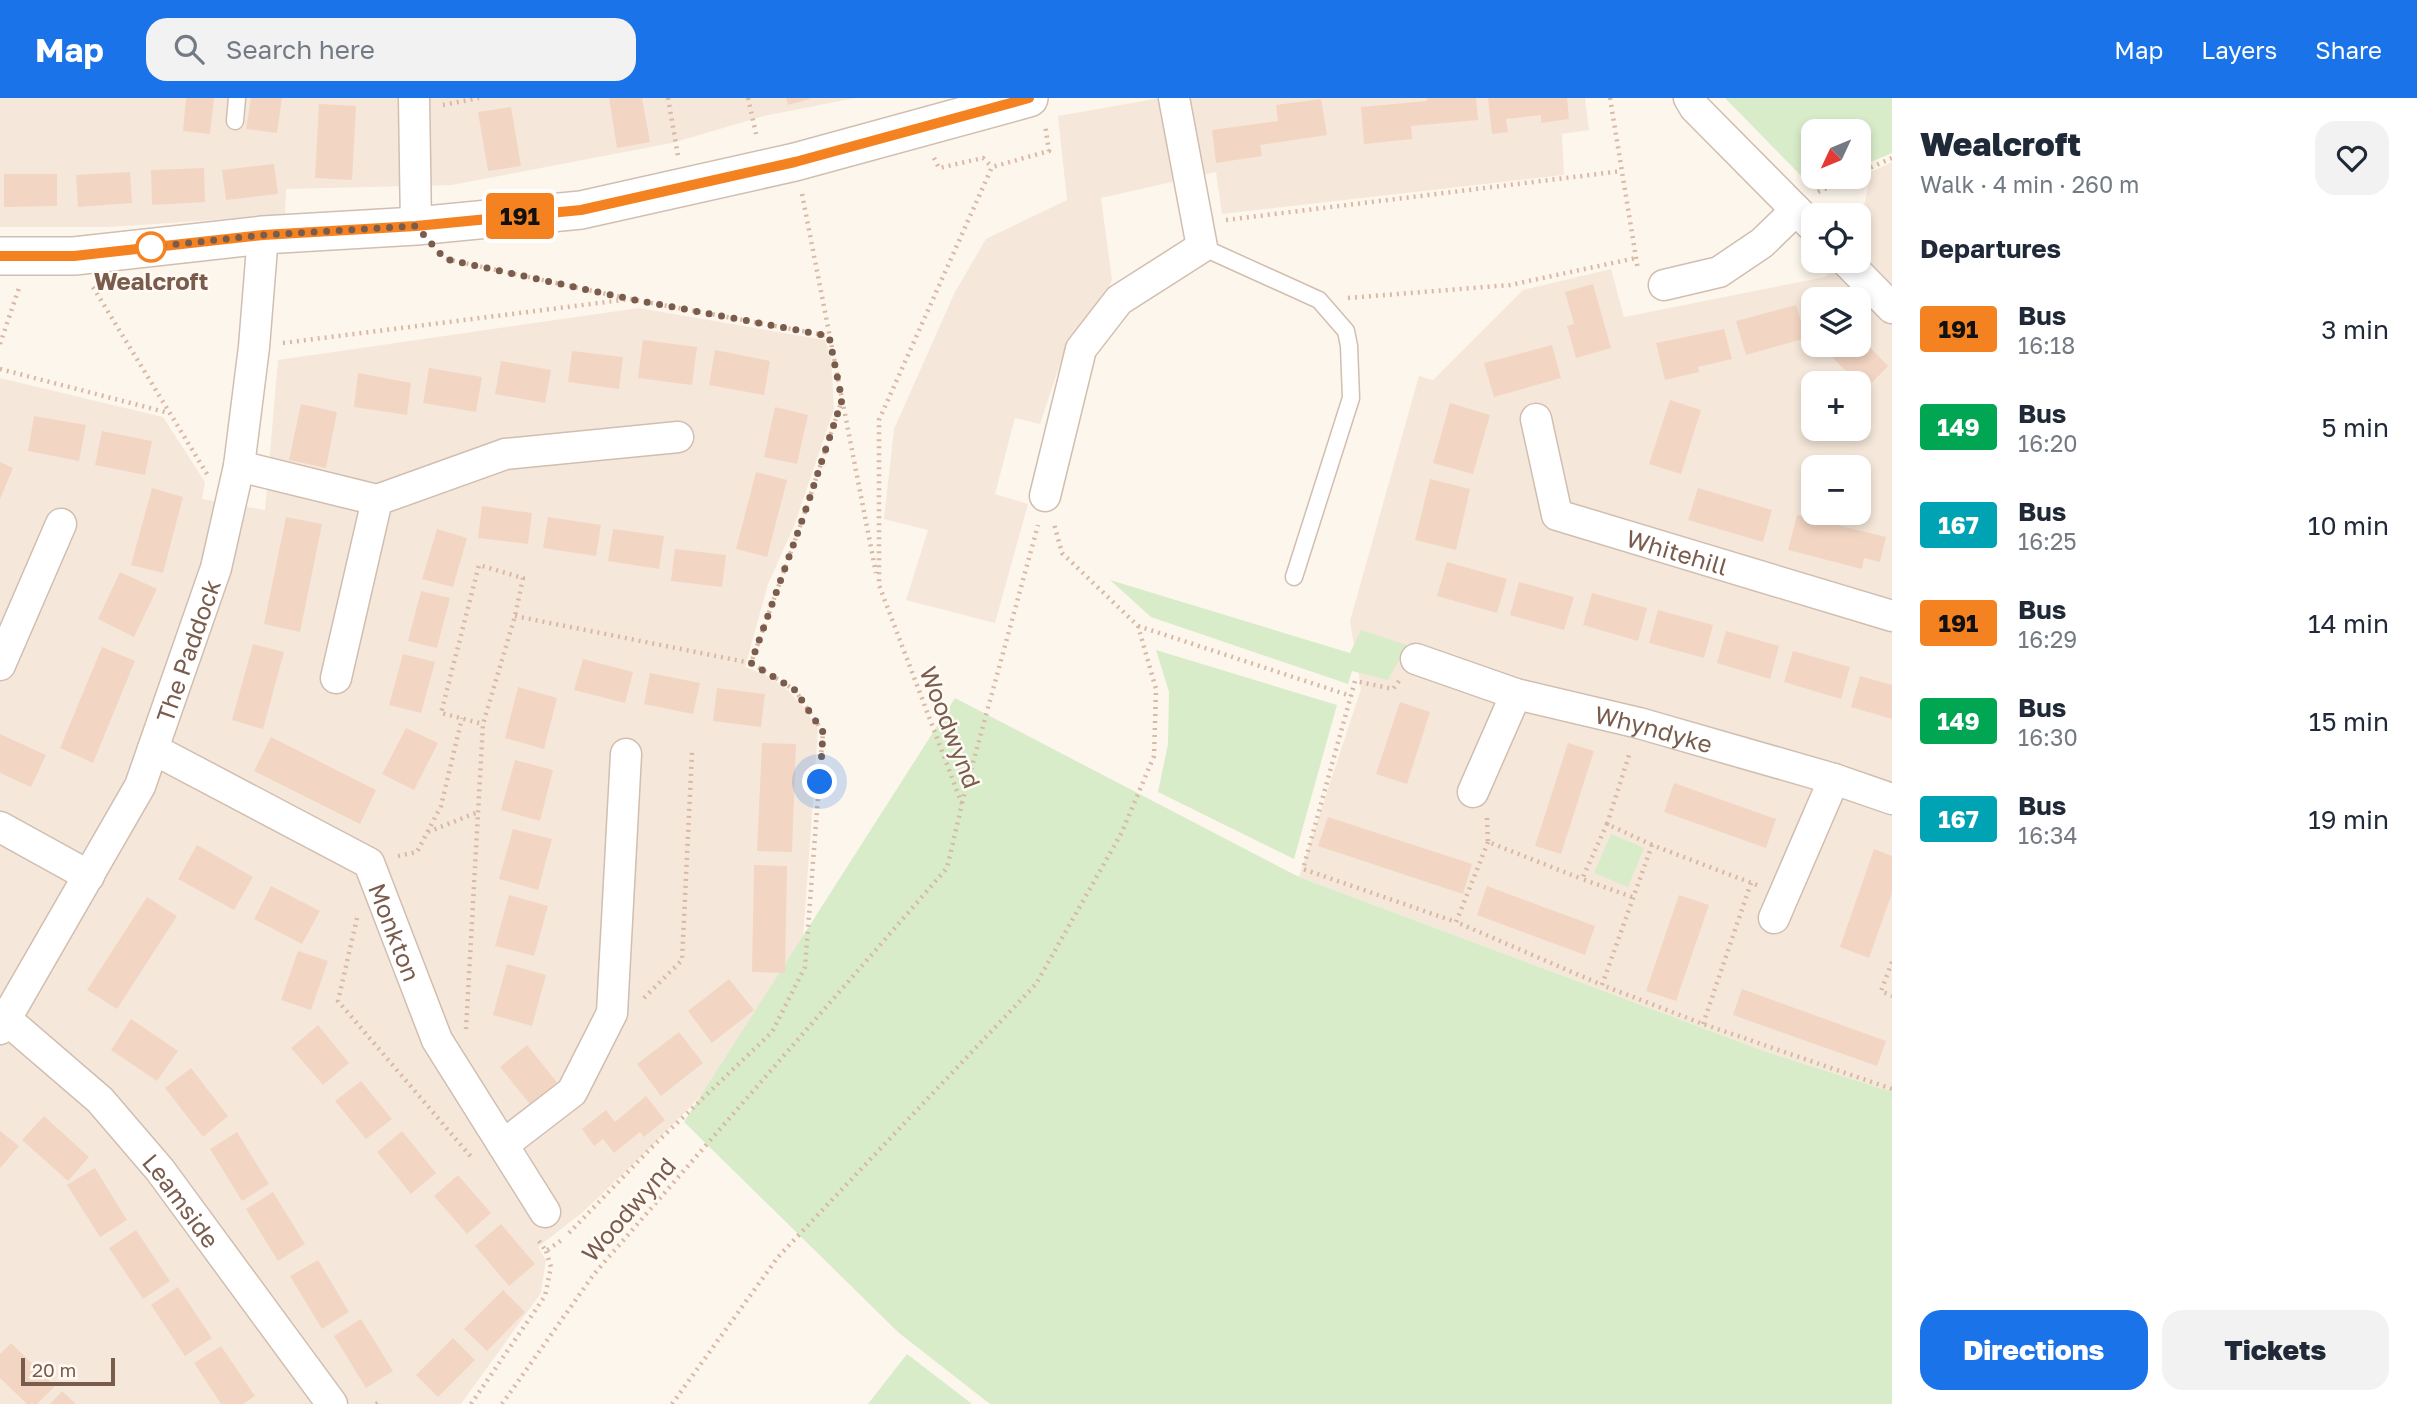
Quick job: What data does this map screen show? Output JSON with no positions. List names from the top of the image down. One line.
{"streets":{"street":["Whitehill","The Paddock","Whyndyke","Monkton","Leamside"],"path":["Woodwynd"]},"crossings":[["The Paddock","Monkton"],["The Paddock","Leamside"]],"places":["Wealcroft"],"lines":["bus line 191"],"scale_bar":"20 m","north":"bottom left","page":{"header":"Map","search":"Search here","nav":["Map","Layers","Share"],"on_map":"191","heading":[["Wealcroft","Walk · 4 min · 260 m"],"Departures"],"map_buttons":["+","−"],"list":[{"mark":"191","name":"Bus","note":"16:18","value":"3 min"},{"mark":"149","name":"Bus","note":"16:20","value":"5 min"},{"mark":"167","name":"Bus","note":"16:25","value":"10 min"},{"mark":"191","name":"Bus","note":"16:29","value":"14 min"},{"mark":"149","name":"Bus","note":"16:30","value":"15 min"},{"mark":"167","name":"Bus","note":"16:34","value":"19 min"}],"buttons":["Directions","Tickets"],"scale":"20 m"}}
